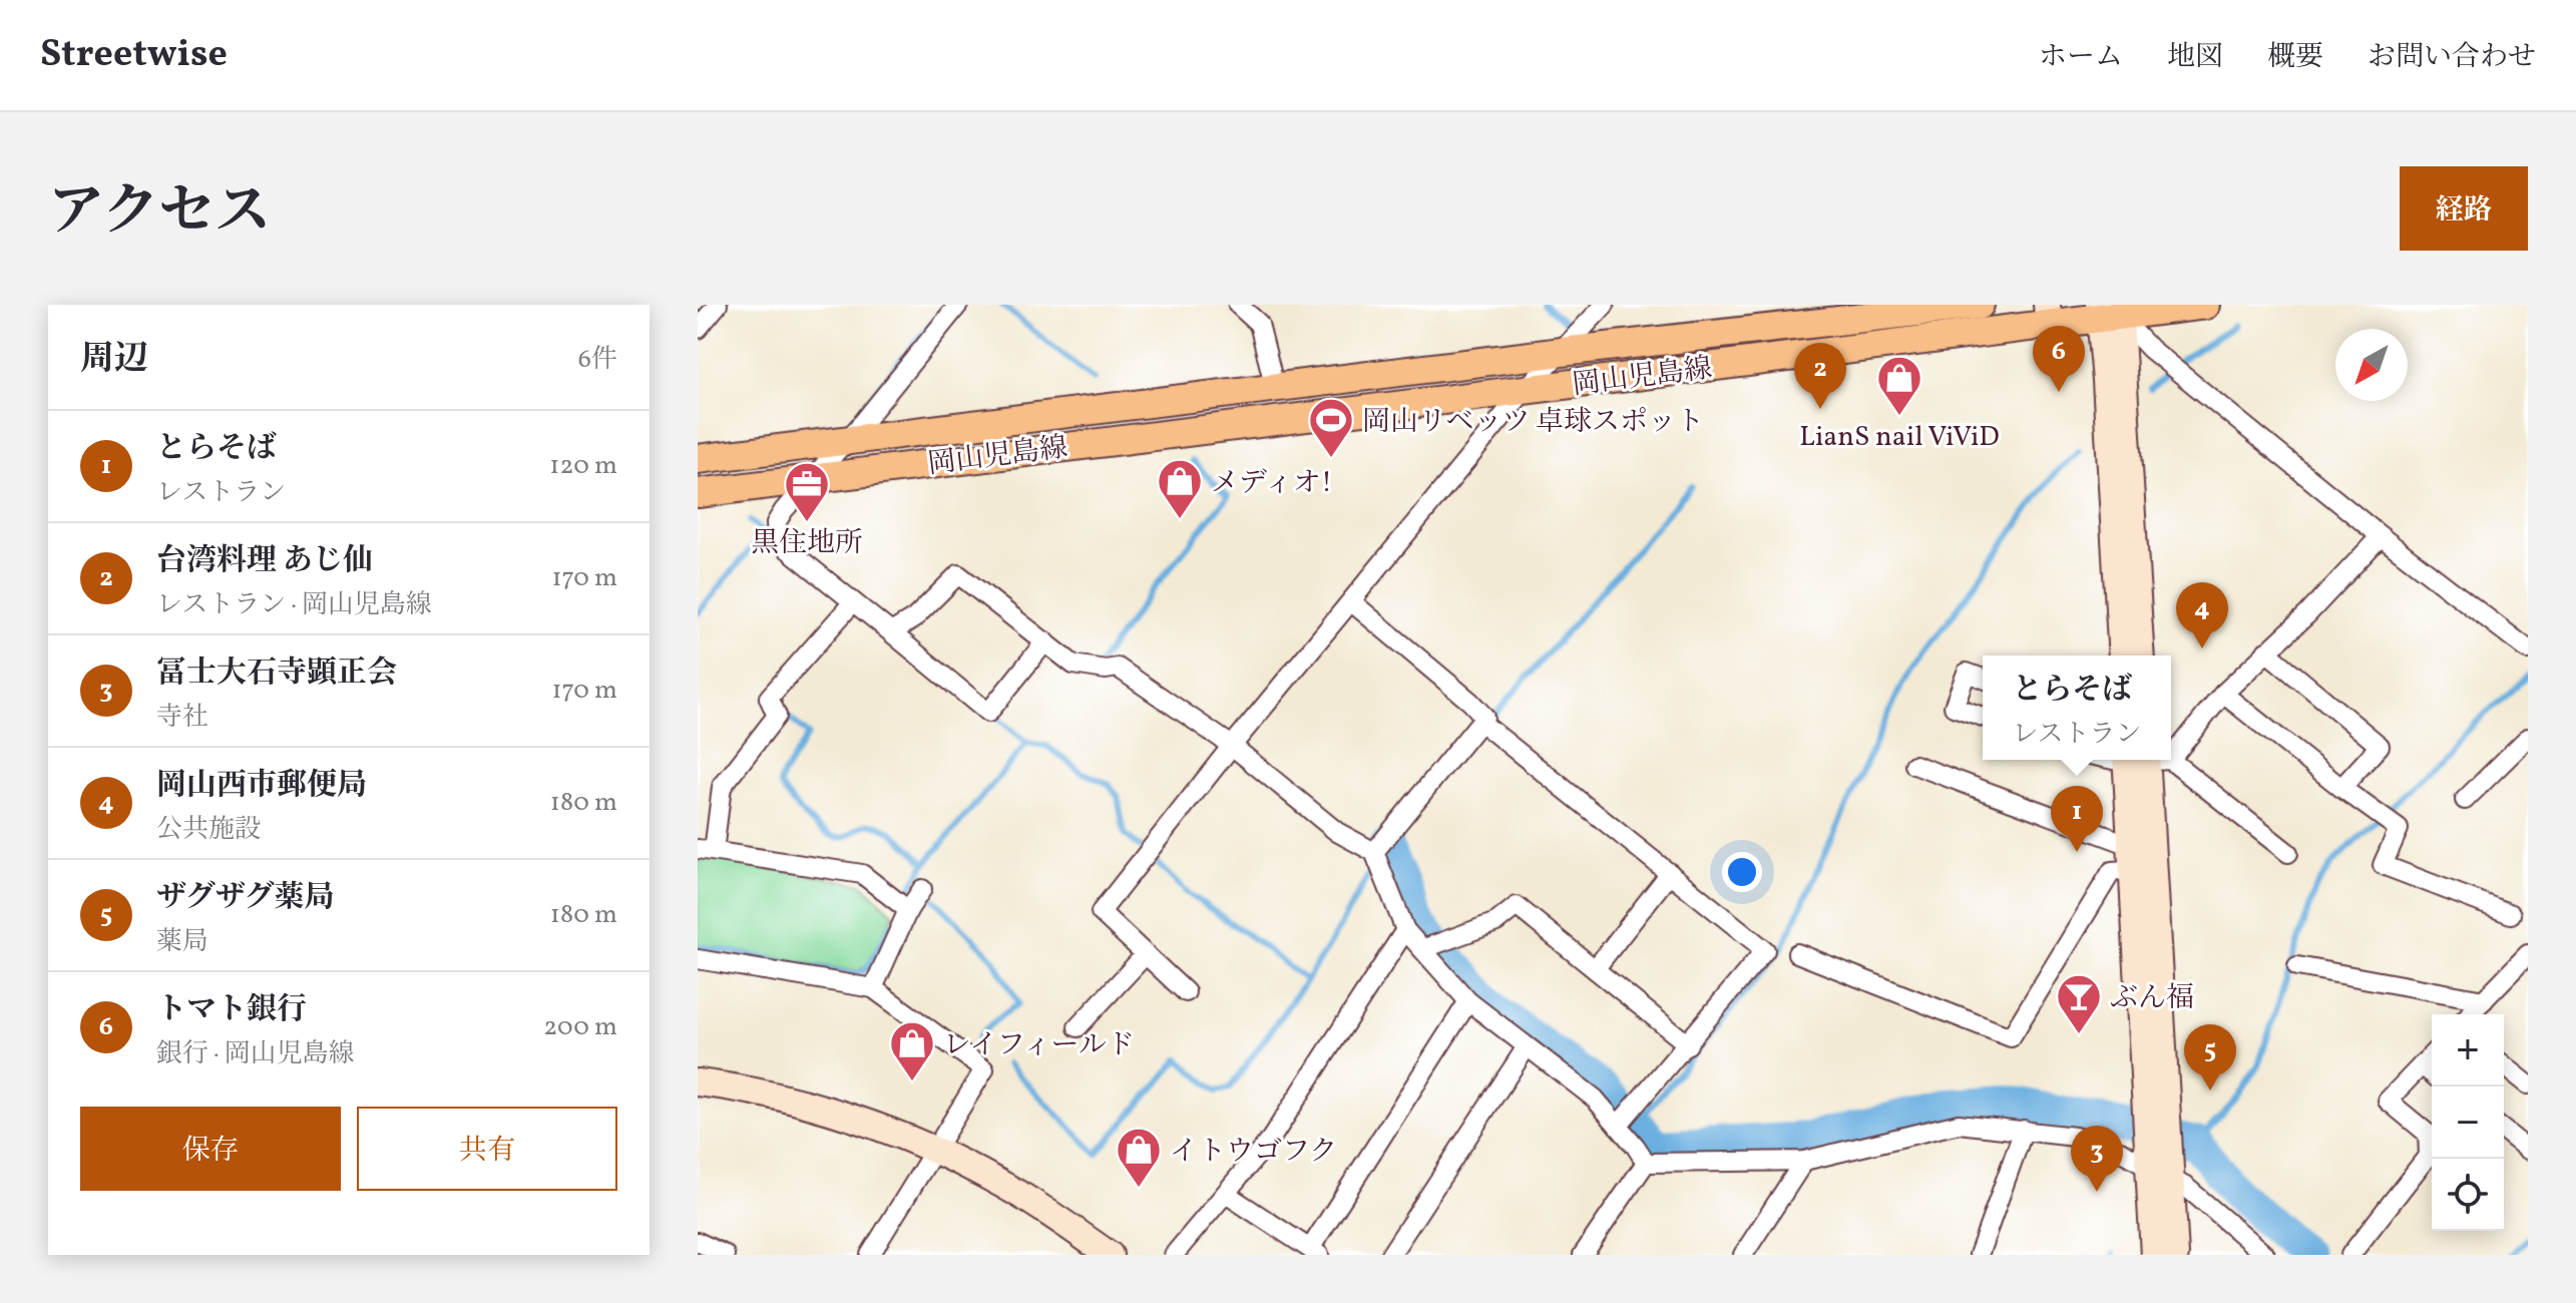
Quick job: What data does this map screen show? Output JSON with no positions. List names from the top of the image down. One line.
{"streets":{"main road":["岡山児島線"]},"places":{"shop":["LianS nail ViViD","メディオ!","レイフィールド","イトウゴフク"],"sports":["岡山リベッツ 卓球スポット"],"office":["黒住地所"],"bar":["ぶん福"]},"north":"bottom left","page":{"header":"Streetwise","nav":["ホーム","地図","概要","お問い合わせ"],"title":"アクセス","buttons":["経路",["保存","共有"]],"heading":["周辺","6件"],"pins":["6","2","4","1","5","3"],"list":[{"mark":"1","name":"とらそば","note":"レストラン","value":"120 m"},{"mark":"2","name":"台湾料理 あじ仙","note":"レストラン · 岡山児島線","value":"170 m"},{"mark":"3","name":"冨士大石寺顕正会","note":"寺社","value":"170 m"},{"mark":"4","name":"岡山西市郵便局","note":"公共施設","value":"180 m"},{"mark":"5","name":"ザグザグ薬局","note":"薬局","value":"180 m"},{"mark":"6","name":"トマト銀行","note":"銀行 · 岡山児島線","value":"200 m"}],"popup":["とらそば","レストラン"],"map_buttons":["+","−"]}}
